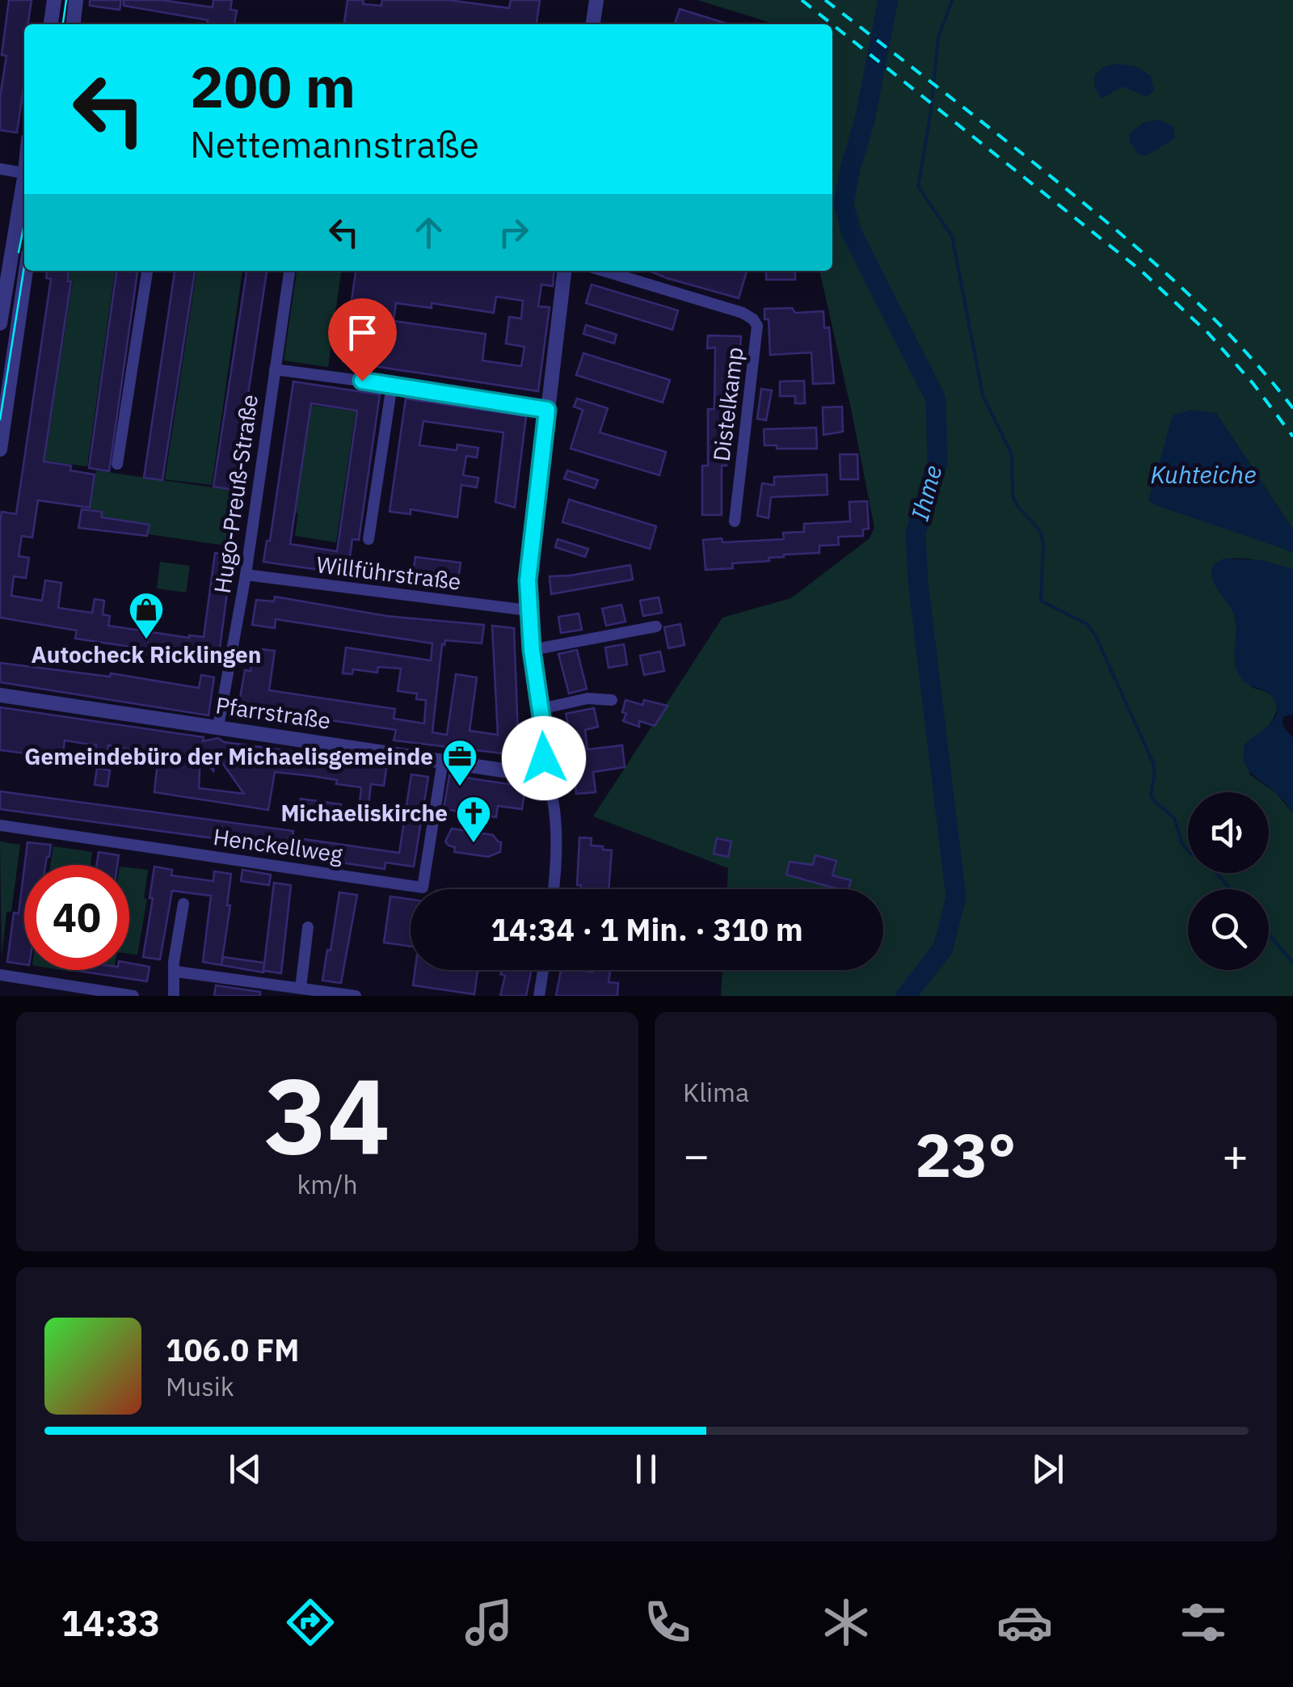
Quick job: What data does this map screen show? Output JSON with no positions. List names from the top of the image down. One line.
{"streets":{"street":["Distelkamp","Hugo-Preuß-Straße","Willführstraße","Pfarrstraße","Henckellweg"]},"crossings":[["Hugo-Preuß-Straße","Willführstraße"],["Hugo-Preuß-Straße","Pfarrstraße"],["Pfarrstraße","Henckellweg"]],"water":["Kuhteiche","Ihme"],"places":{"shop":["Autocheck Ricklingen"],"office":["Gemeindebüro der Michaelisgemeinde"],"church":["Michaeliskirche"]},"page":{"turn":["200 m","Nettemannstraße"],"limit":"40","trip":"14:34 · 1 Min. · 310 m","tile":[["34","km/h"],"Klima"],"heat":["−","23°","+"],"song":["106.0 FM","Musik"],"tabs":"14:33"}}
